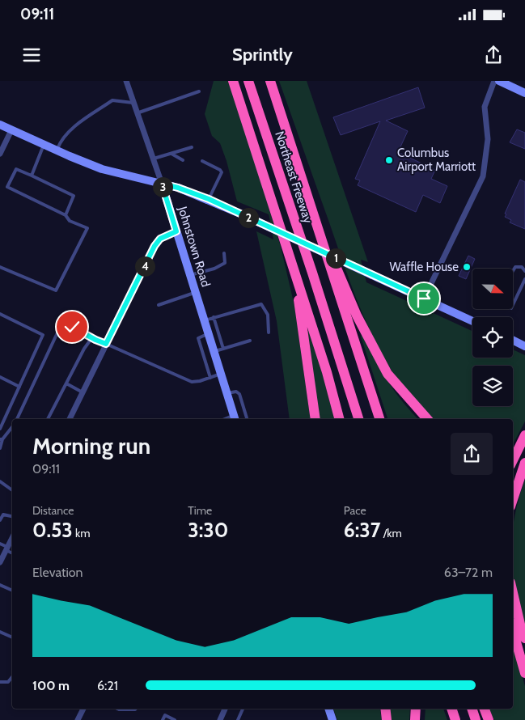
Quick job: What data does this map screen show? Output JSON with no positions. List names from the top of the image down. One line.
{"streets":{"highway":["Northeast Freeway"],"main road":["Johnstown Road"]},"places":["Columbus Airport Marriott","Waffle House"],"north":"right","page":{"status":"09:11","header":"Sprintly","pins":["3","2","1","4"],"heading":["Morning run","09:11"],"stats":[["Distance","0.53 km"],["Time","3:30"],["Pace","6:37 /km"]],"chart":["Elevation","63–72 m"],"list":[{"name":"100 m","note":"6:21"}]}}
